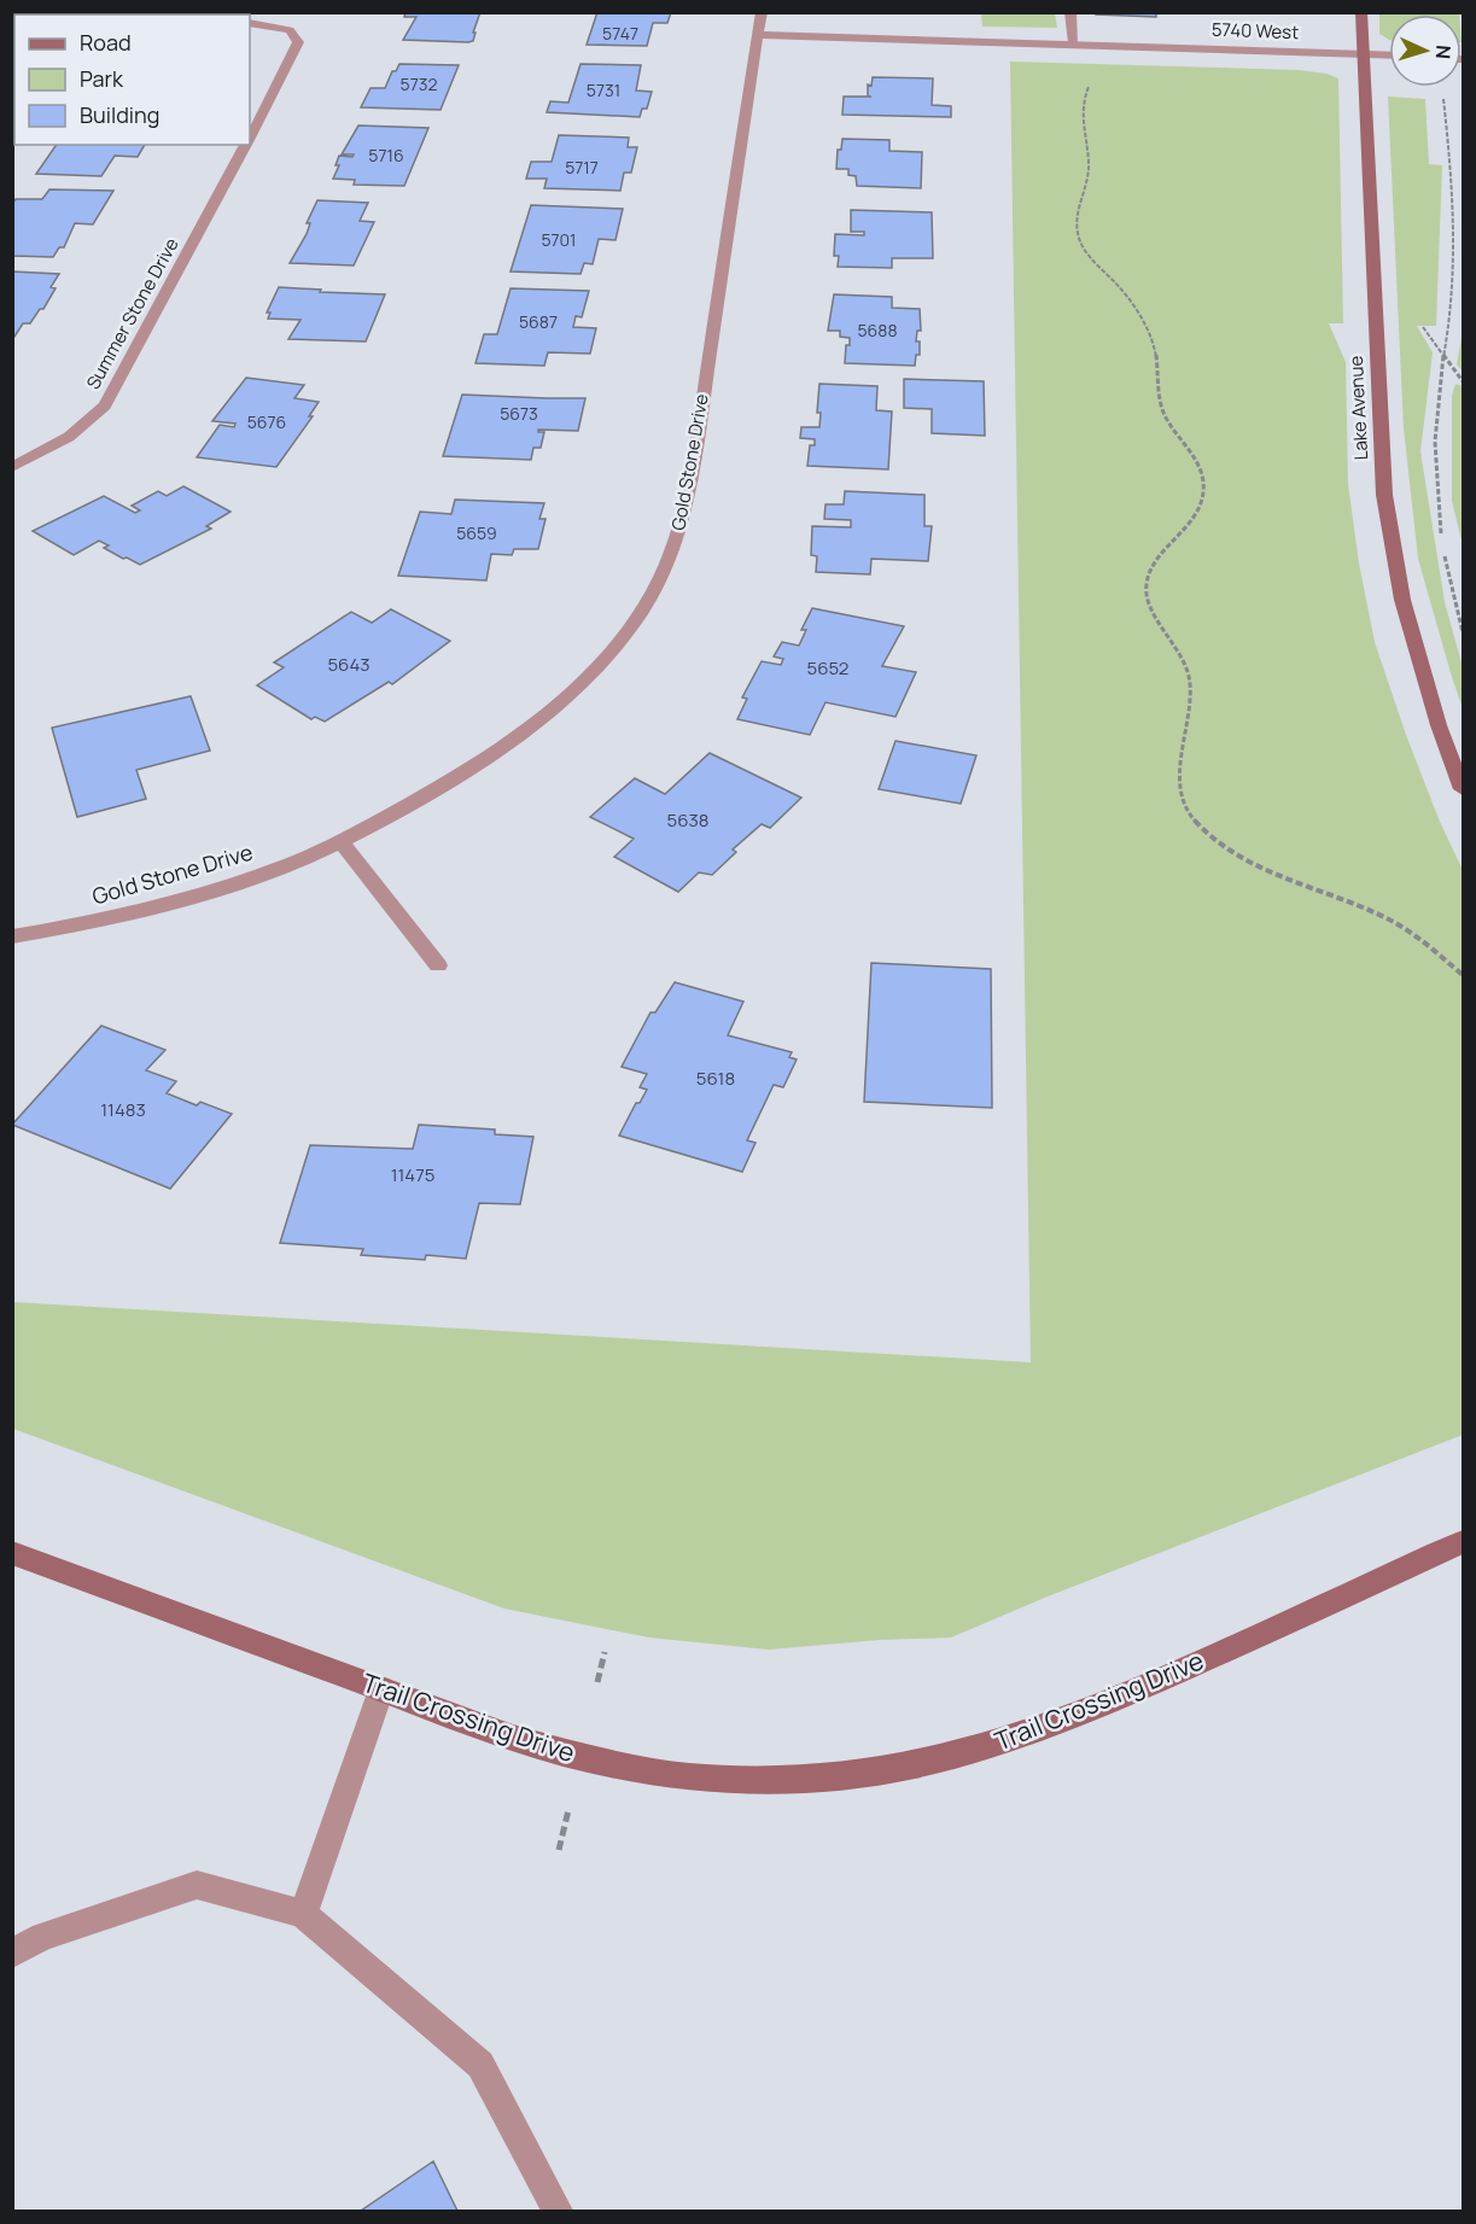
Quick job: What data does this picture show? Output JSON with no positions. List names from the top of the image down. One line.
{"streets":{"street":["5740 West","Summer Stone Drive","Lake Avenue","Gold Stone Drive","Trail Crossing Drive"]},"crossings":[["5740 West","Lake Avenue"],["5740 West","Gold Stone Drive"]],"house_numbers":["5747","5732","5731","5716","5717","5701","5687","5688","5673","5676","5659","5643","5652","5638","5618","11483","11475"],"legend":["Road","Park","Building"],"north":"right"}
